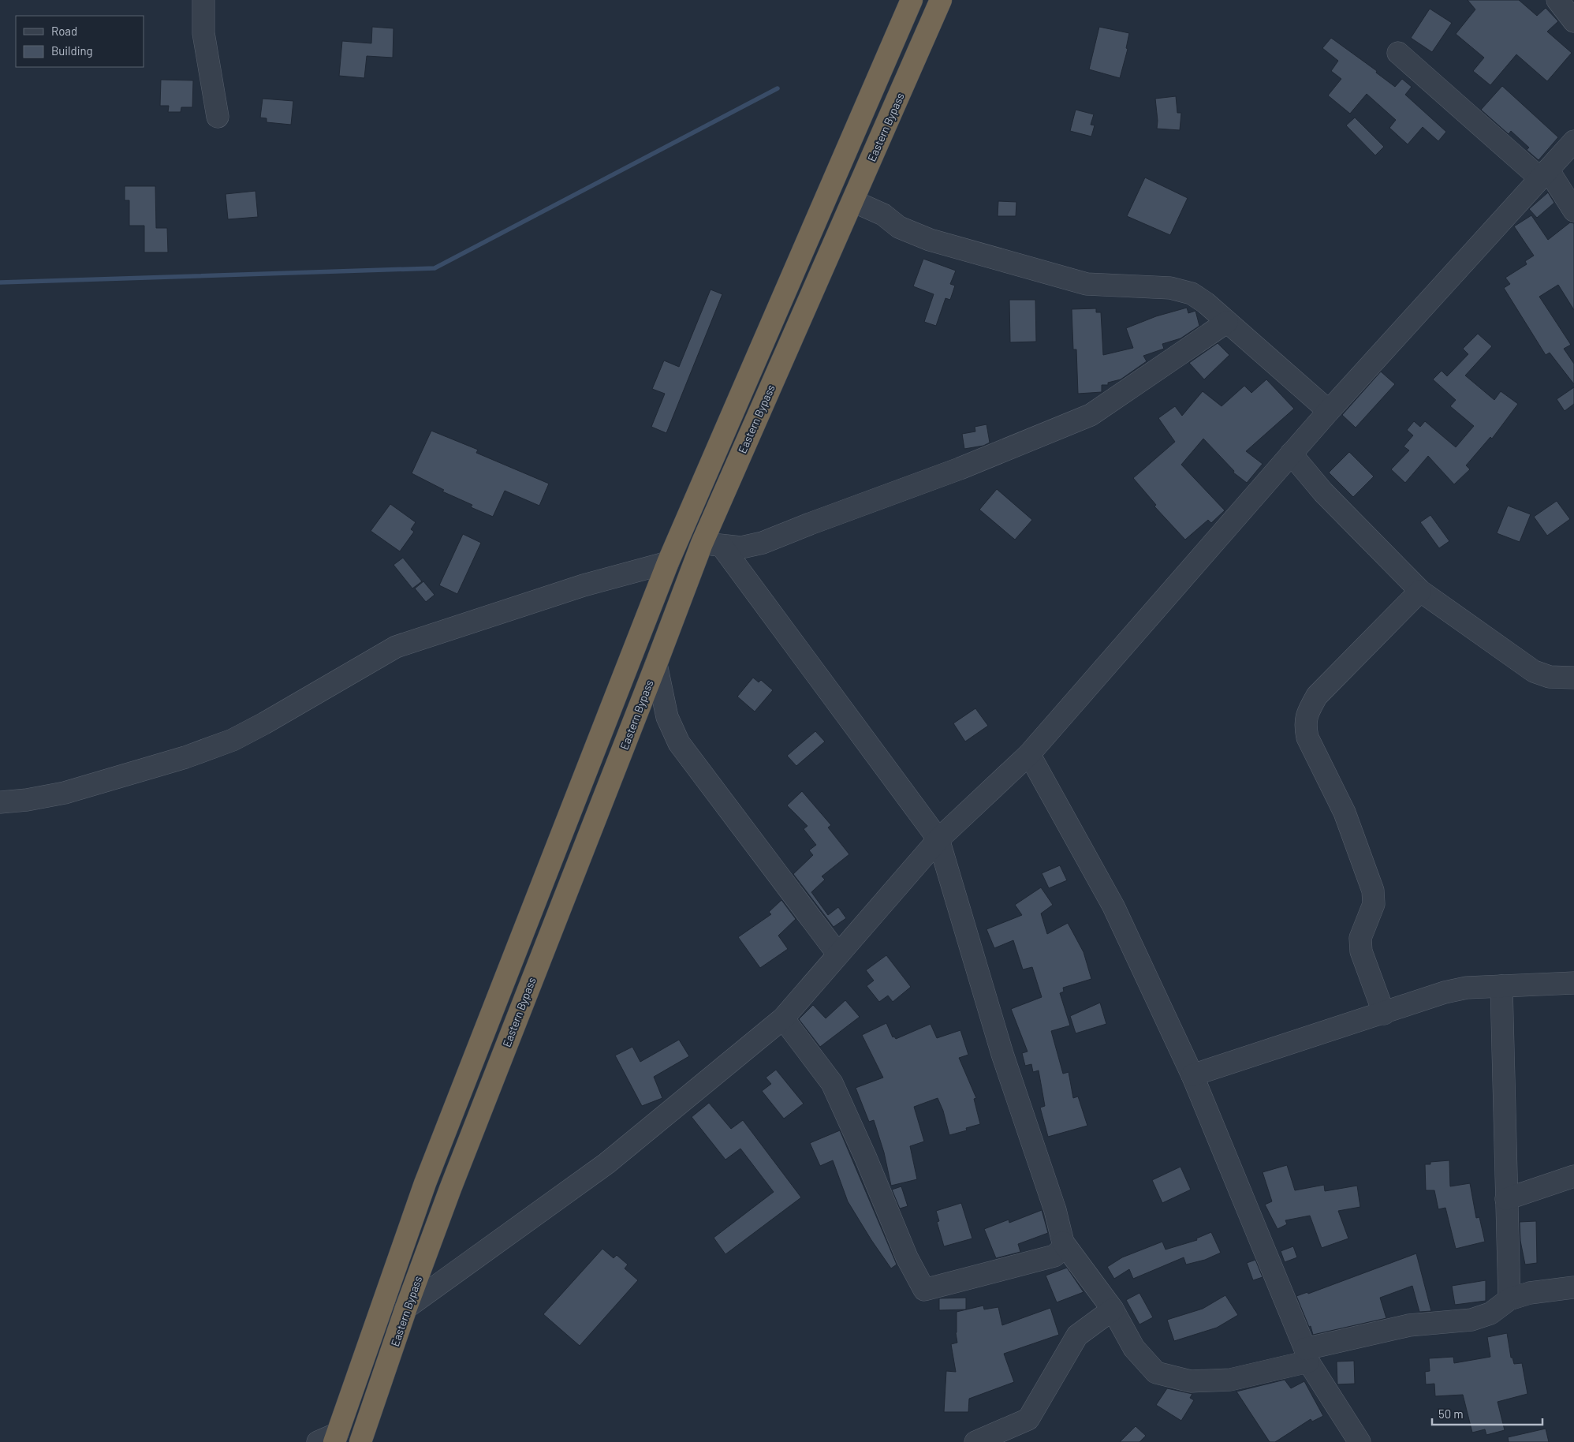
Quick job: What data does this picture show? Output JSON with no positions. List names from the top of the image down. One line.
{"streets":{"highway":["Eastern Bypass"]},"legend":["Road","Building"],"scale_bar":"50 m"}
